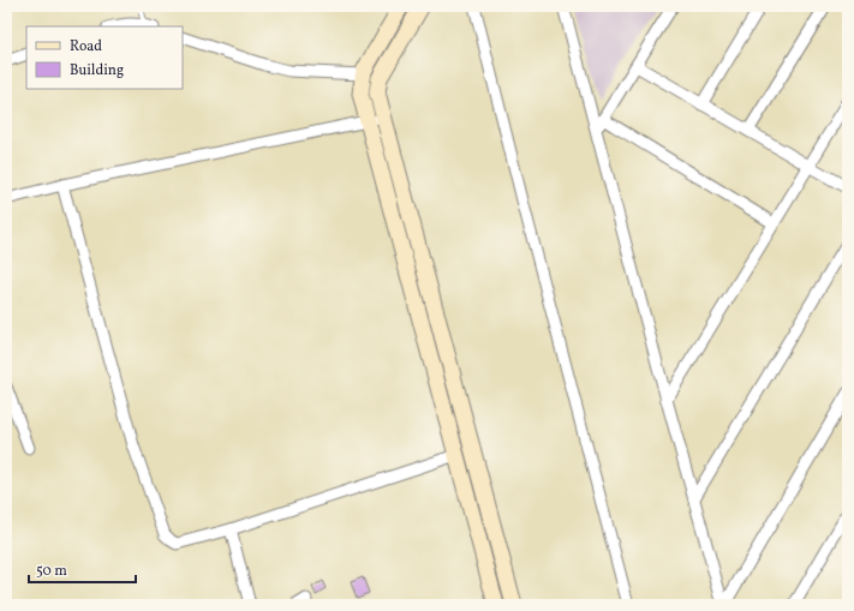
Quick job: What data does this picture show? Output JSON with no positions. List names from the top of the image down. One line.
{"legend":["Road","Building"],"scale_bar":"50 m"}
